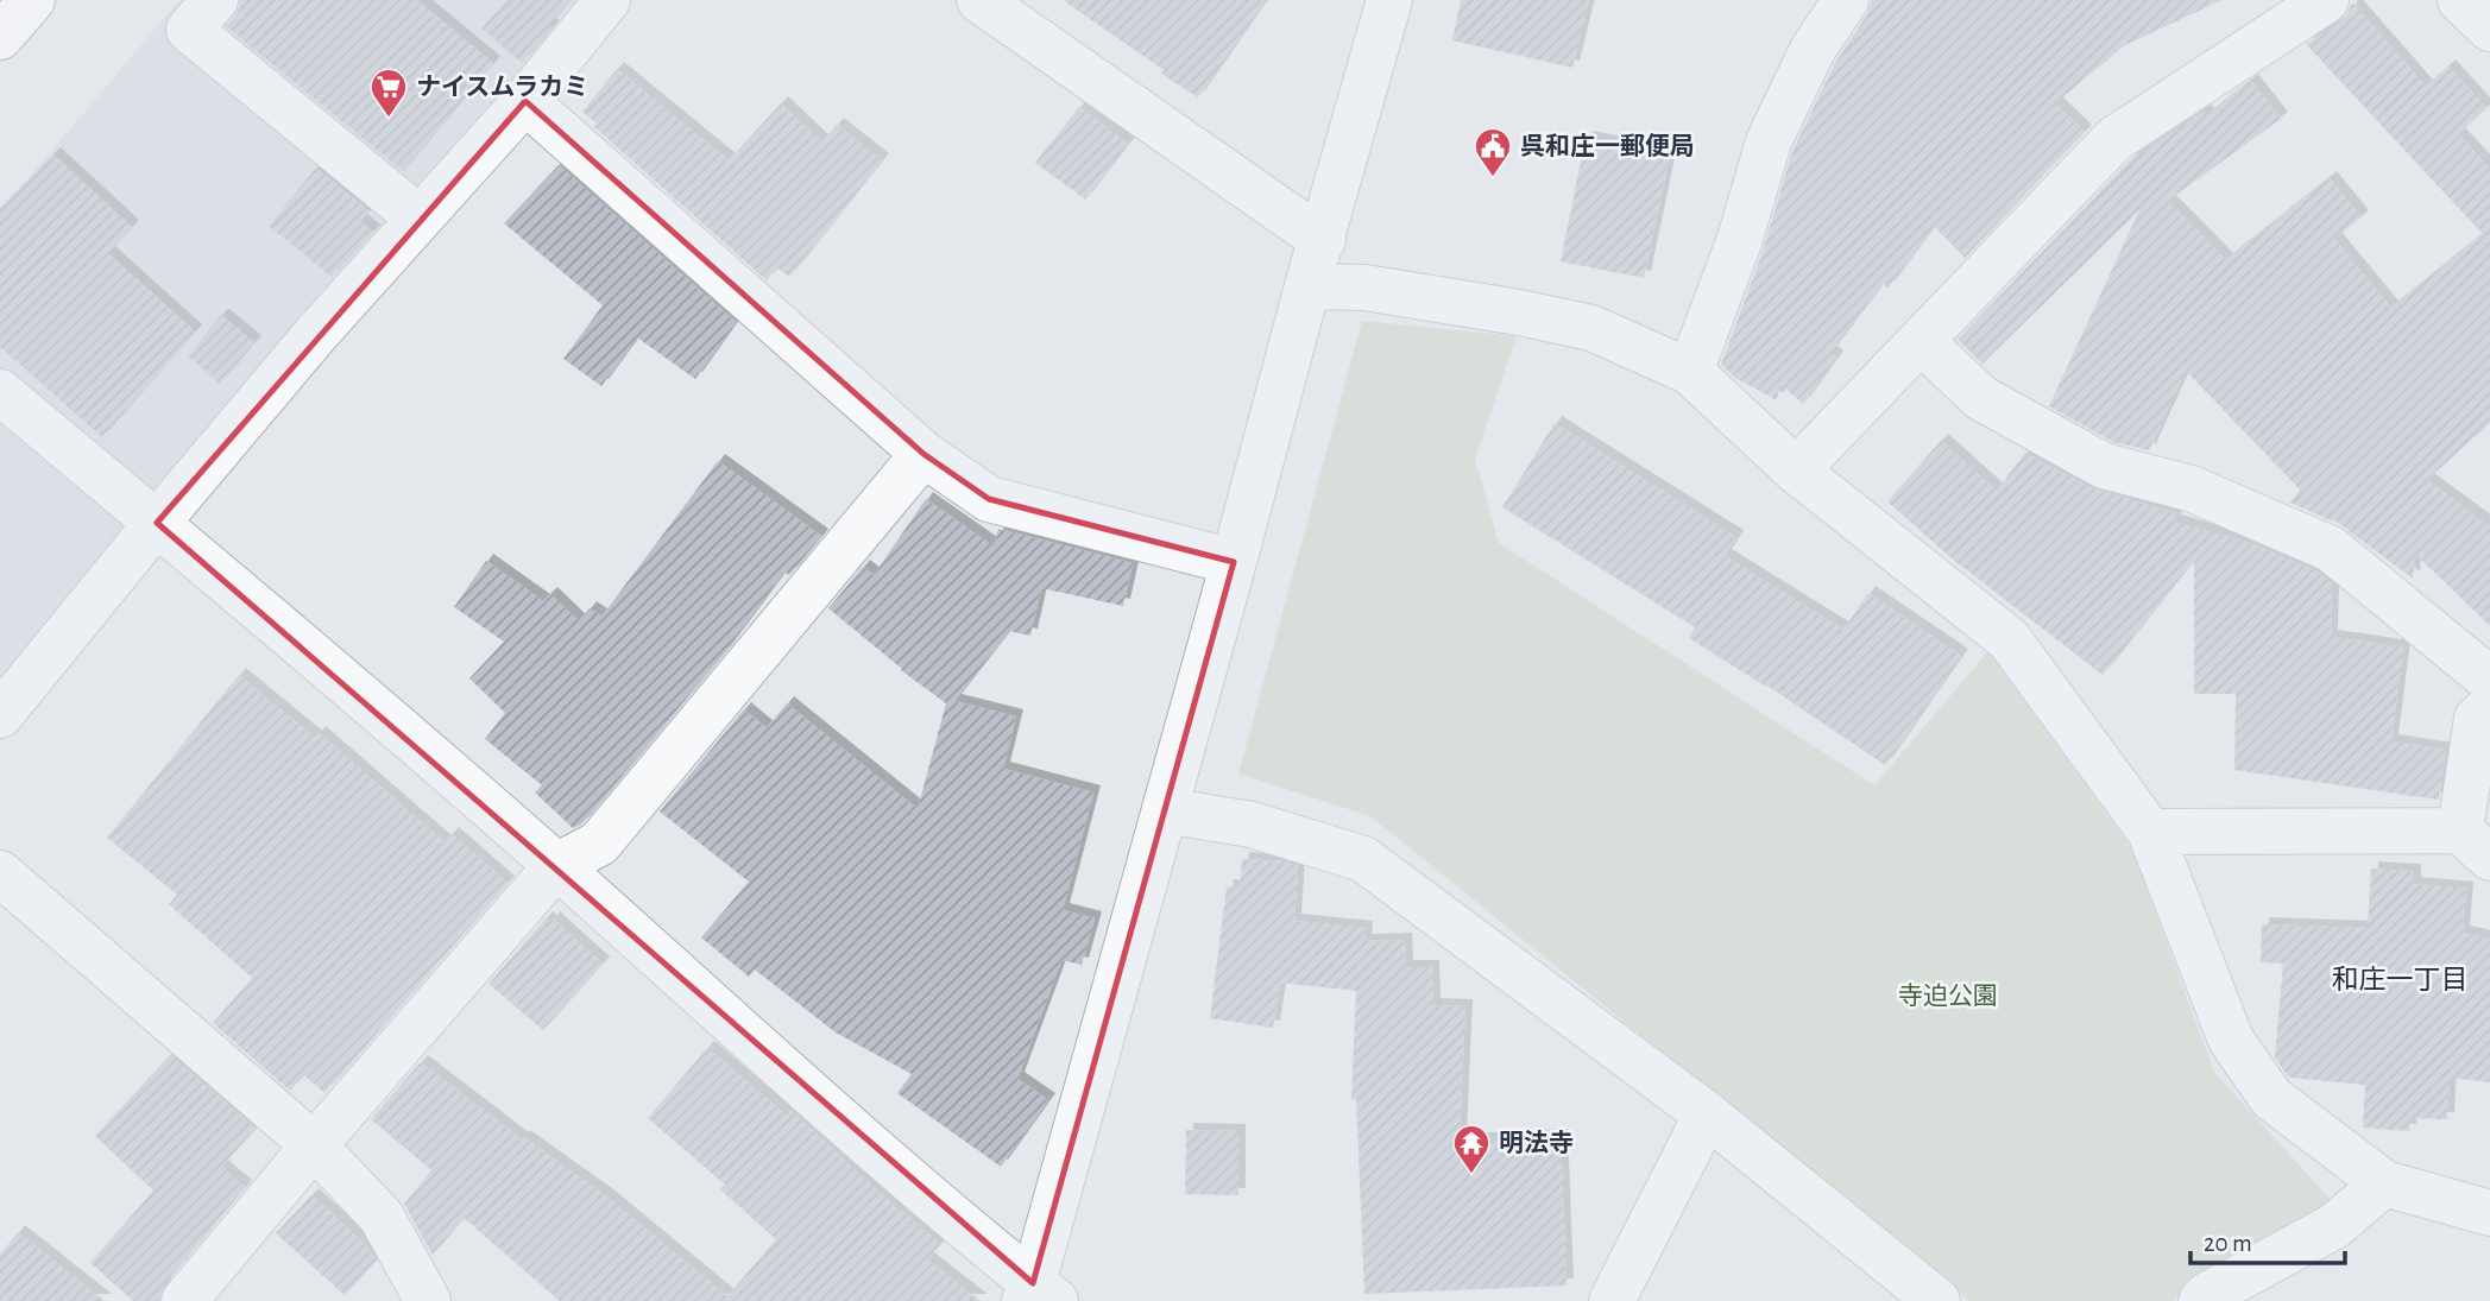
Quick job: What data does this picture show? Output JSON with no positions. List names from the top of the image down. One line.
{"districts":["和庄一丁目"],"parks":["寺迫公園"],"places":{"supermarket":["ナイスムラカミ"],"public building":["呉和庄一郵便局"],"temple":["明法寺"]},"scale_bar":"20 m"}
